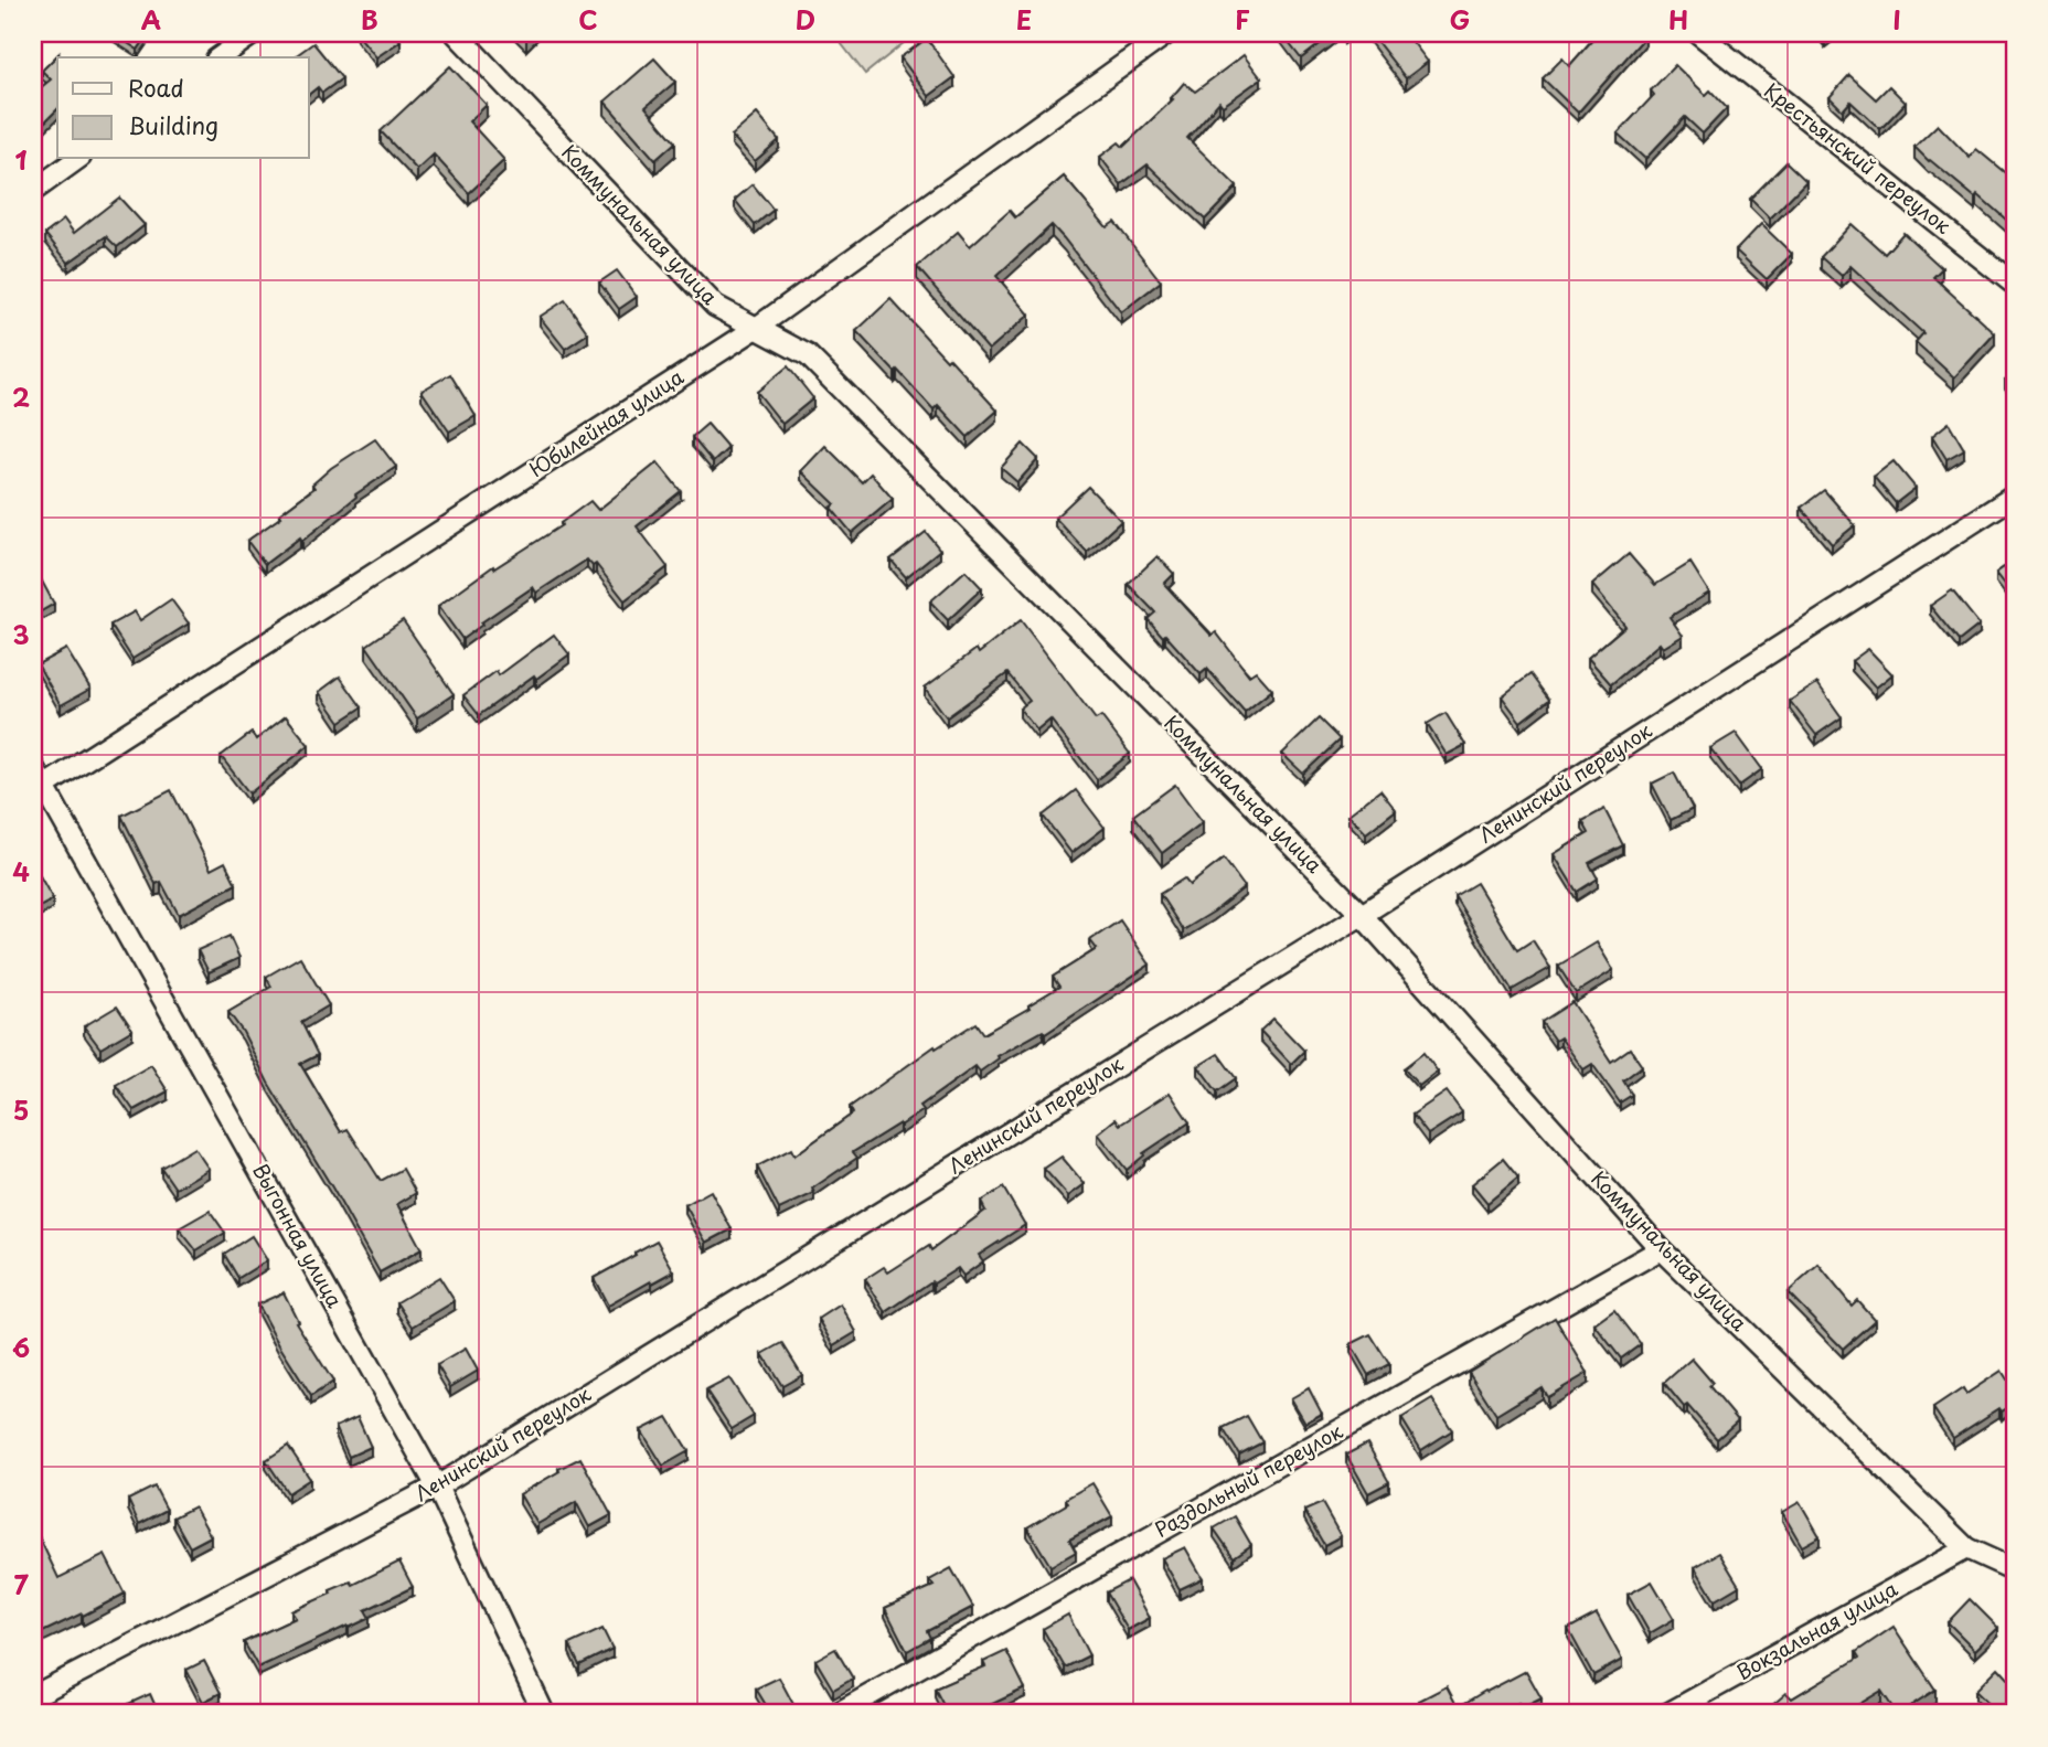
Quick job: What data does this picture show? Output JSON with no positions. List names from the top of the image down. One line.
{"streets":{"street":["Крестьянский переулок","Коммунальная улица","Юбилейная улица","Ленинский переулок","Выгонная улица","Раздольный переулок","Вокзальная улица"]},"crossings":[["Коммунальная улица","Юбилейная улица"],["Коммунальная улица","Ленинский переулок"],["Коммунальная улица","Раздольный переулок"],["Коммунальная улица","Вокзальная улица"],["Юбилейная улица","Выгонная улица"],["Ленинский переулок","Выгонная улица"]],"legend":["Road","Building"],"grid":{"columns":["A","B","C","D","E","F","G","H","I"],"rows":["1","2","3","4","5","6","7"]}}
